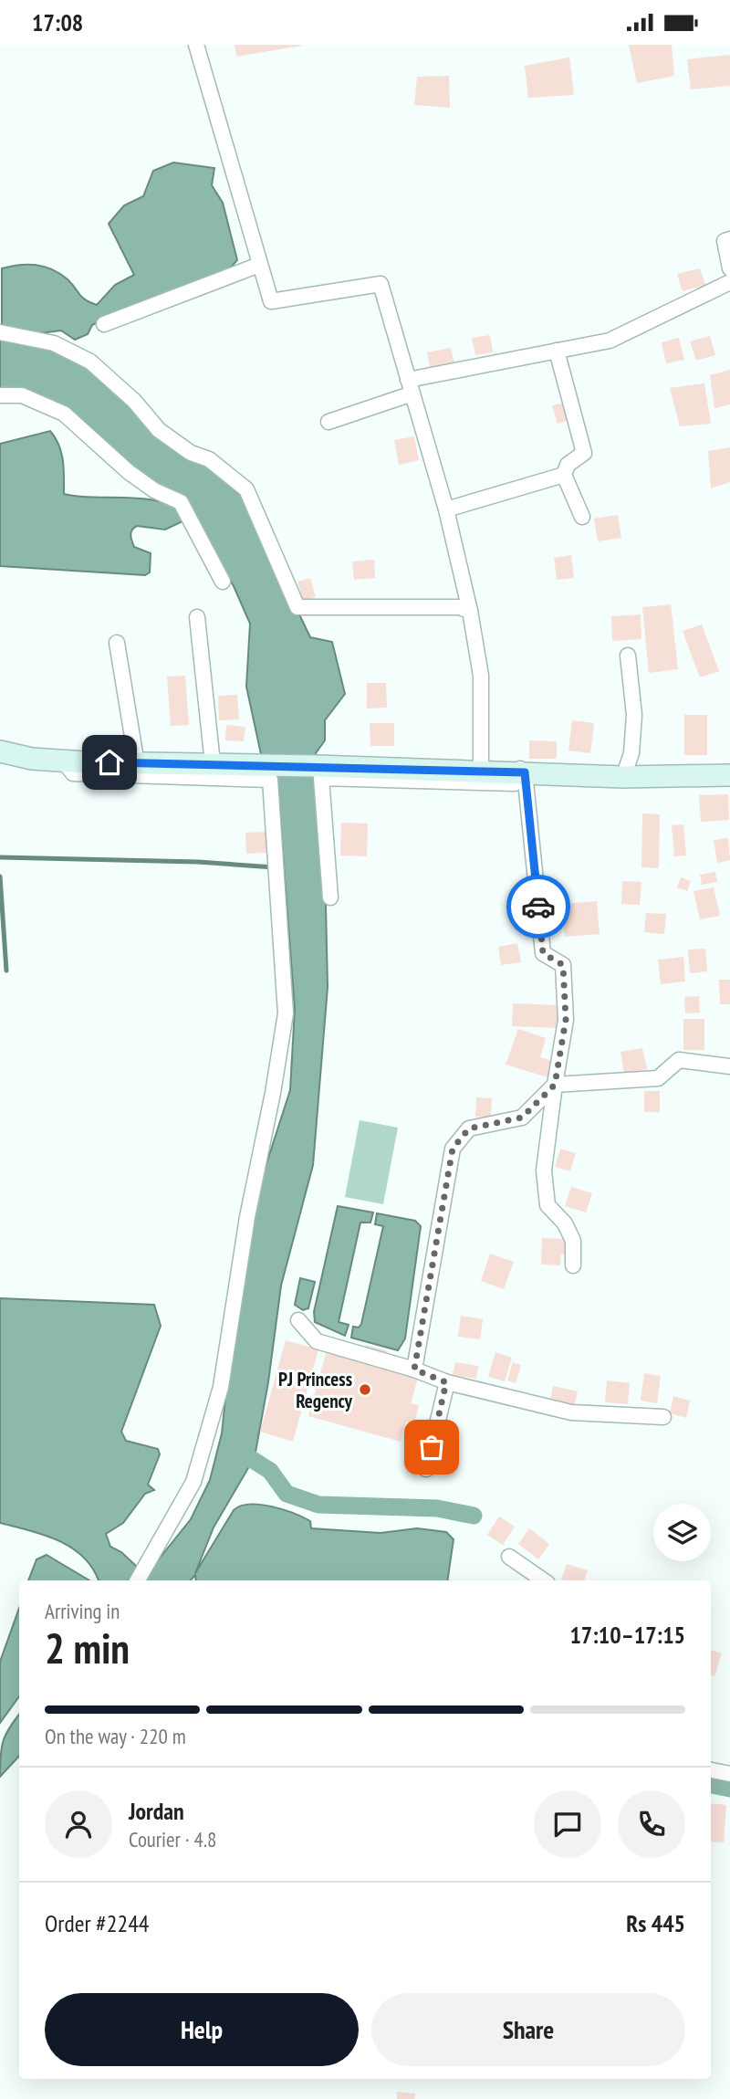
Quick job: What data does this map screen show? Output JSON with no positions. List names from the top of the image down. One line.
{"places":["PJ Princess Regency"],"page":{"status":"17:08","heading":["2 min","Arriving in","17:10–17:15"],"panel":["Jordan","Courier · 4.8","Order #2244","Rs 445"],"bar":"On the way · 220 m","buttons":["Help","Share"]}}
